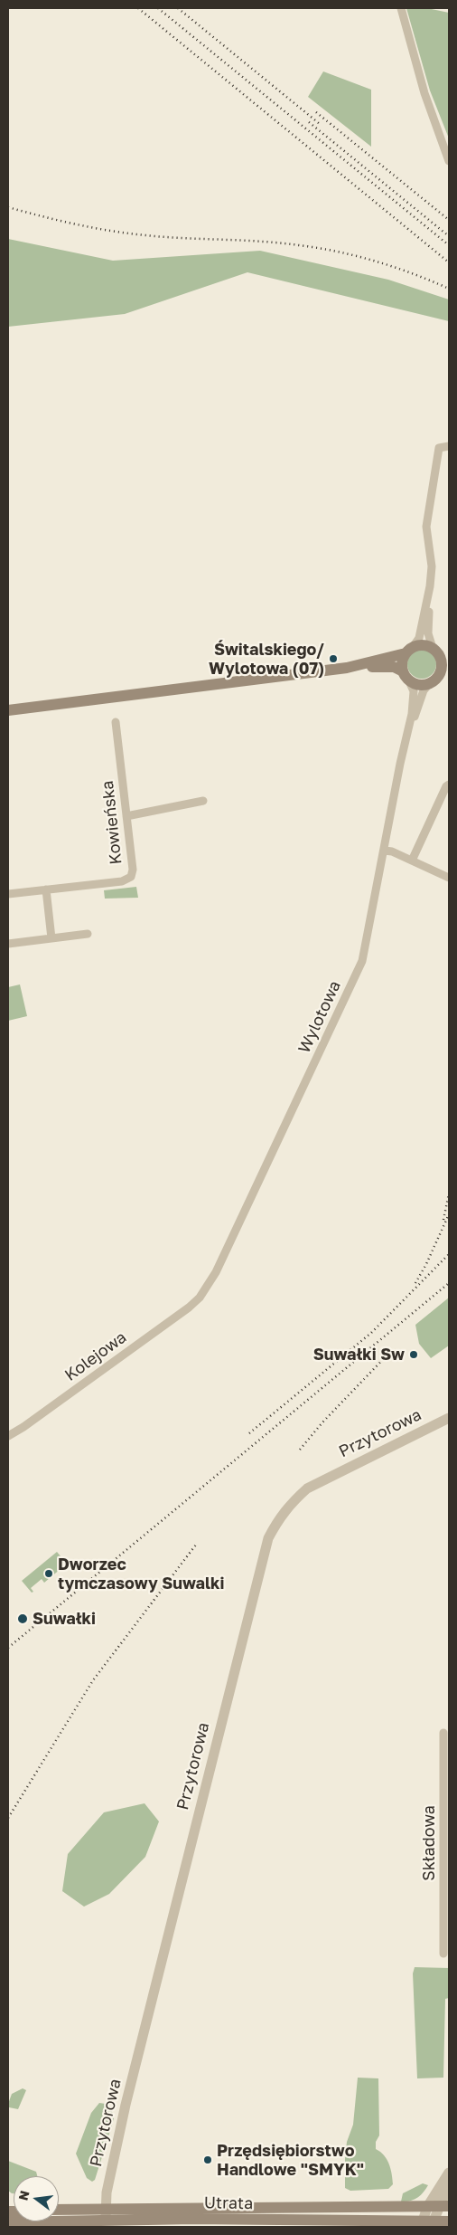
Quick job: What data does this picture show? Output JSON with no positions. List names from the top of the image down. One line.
{"streets":{"main road":["Utrata"],"street":["Kowieńska","Wylotowa","Kolejowa","Przytorowa","Składowa"]},"crossings":[["Wylotowa","Kolejowa"],["Przytorowa","Utrata"]],"places":["Świtalskiego/ Wylotowa (07)","Suwałki Sw","Dworzec tymczasowy Suwalki","Suwałki","Przędsiębiorstwo Handlowe \"SMYK\""],"north":"left"}
